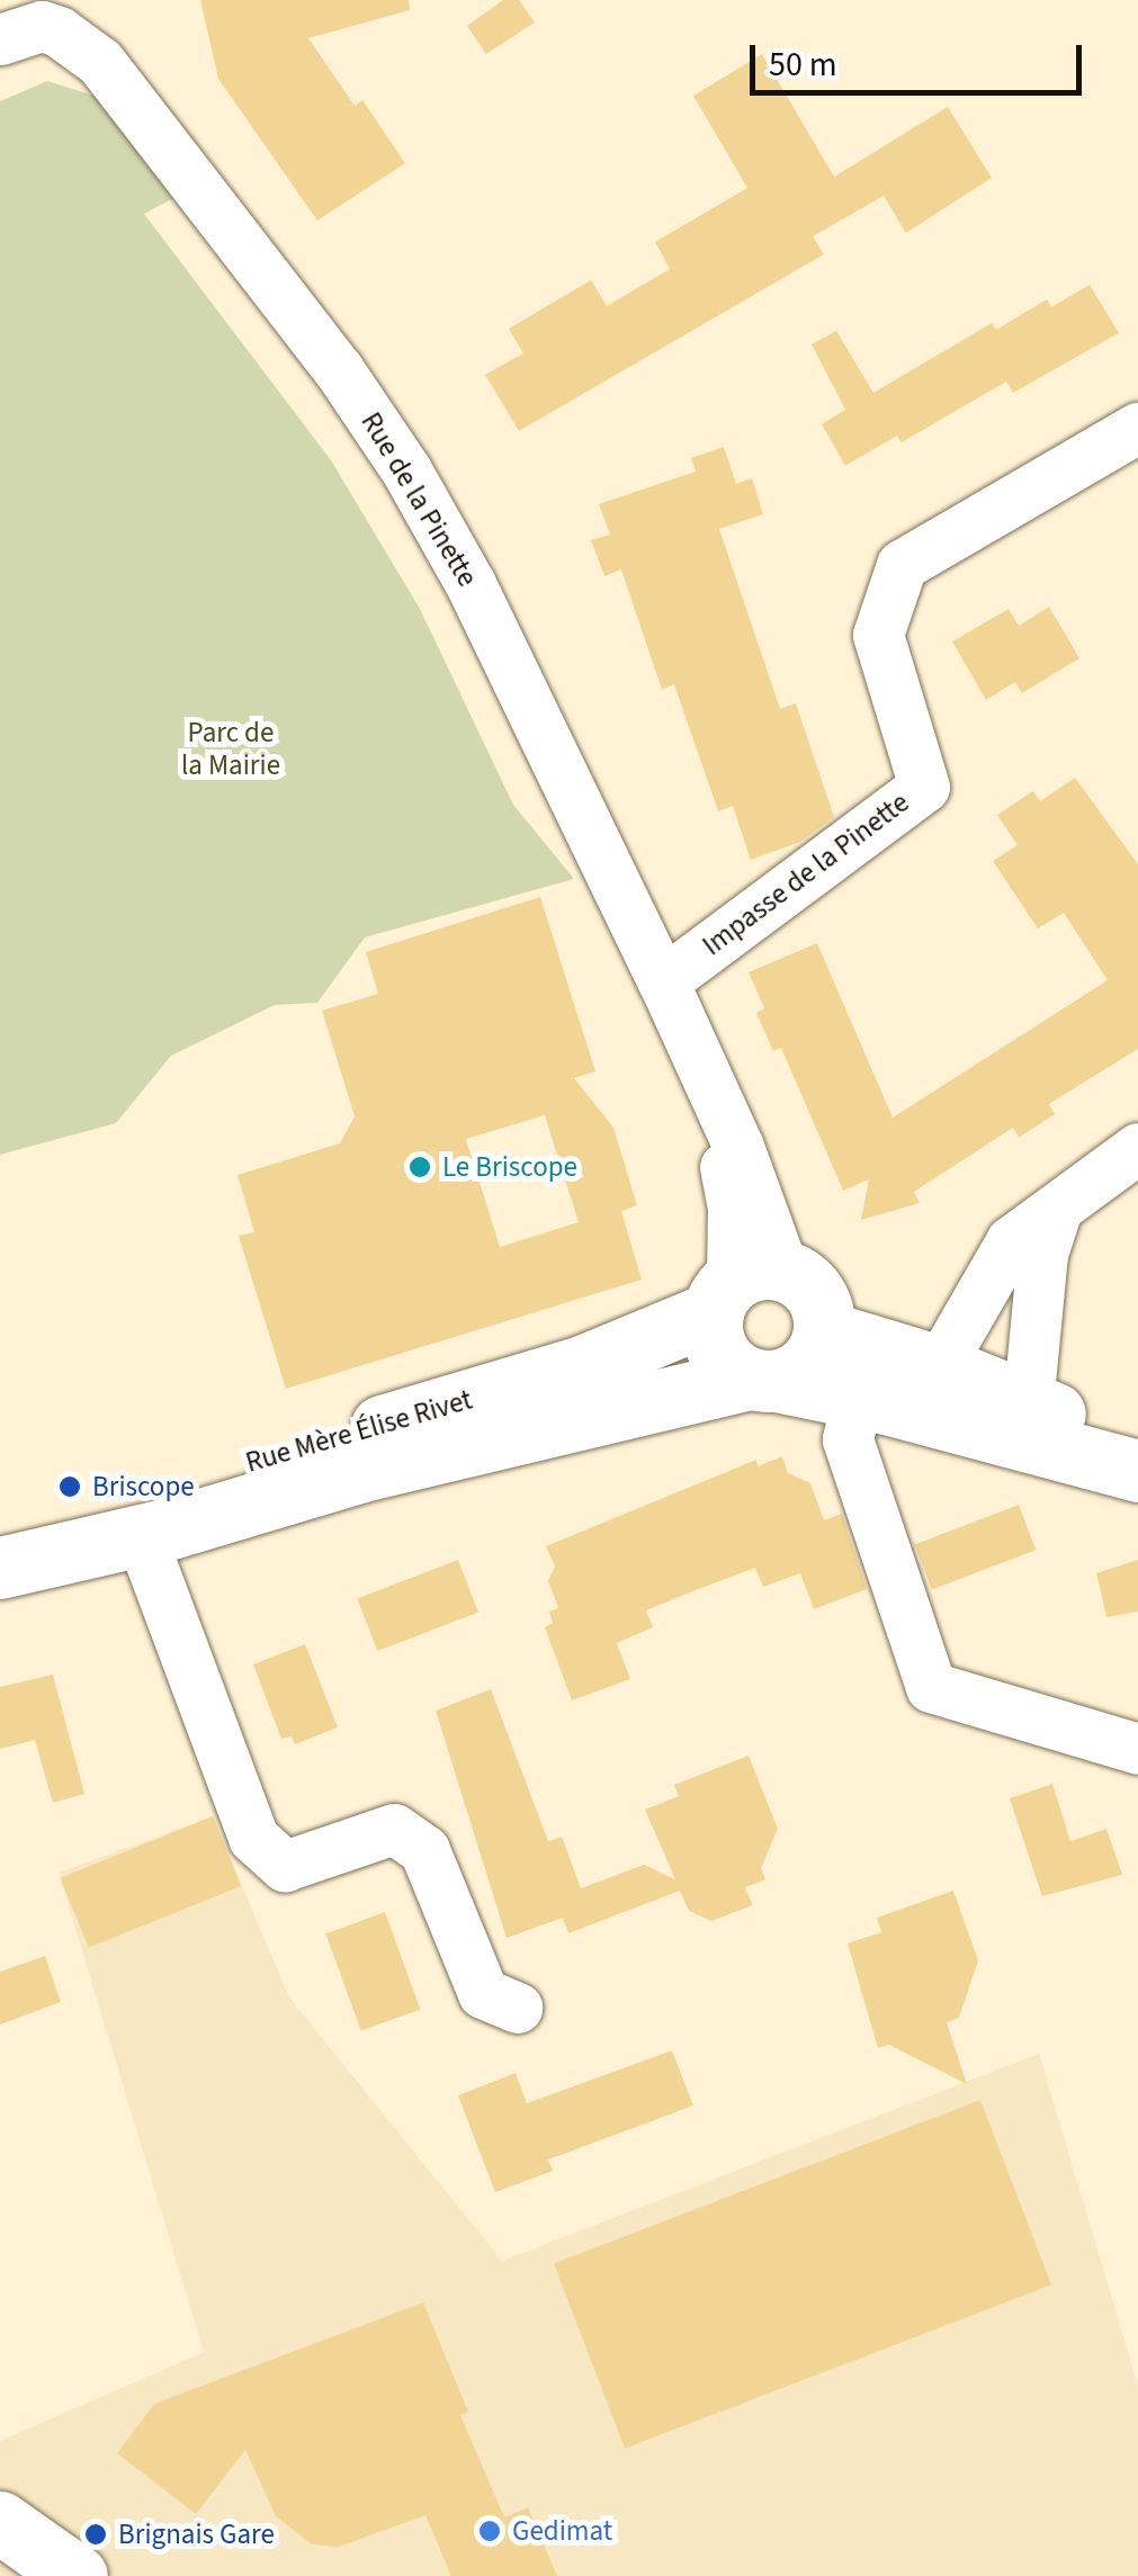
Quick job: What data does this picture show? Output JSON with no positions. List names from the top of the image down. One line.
{"streets":{"street":["Rue de la Pinette","Impasse de la Pinette","Rue Mère Élise Rivet"]},"crossings":[["Rue de la Pinette","Impasse de la Pinette"],["Rue de la Pinette","Rue Mère Élise Rivet"]],"parks":["Parc de la Mairie"],"places":["Le Briscope","Briscope","Gedimat","Brignais Gare"],"scale_bar":"50 m"}
